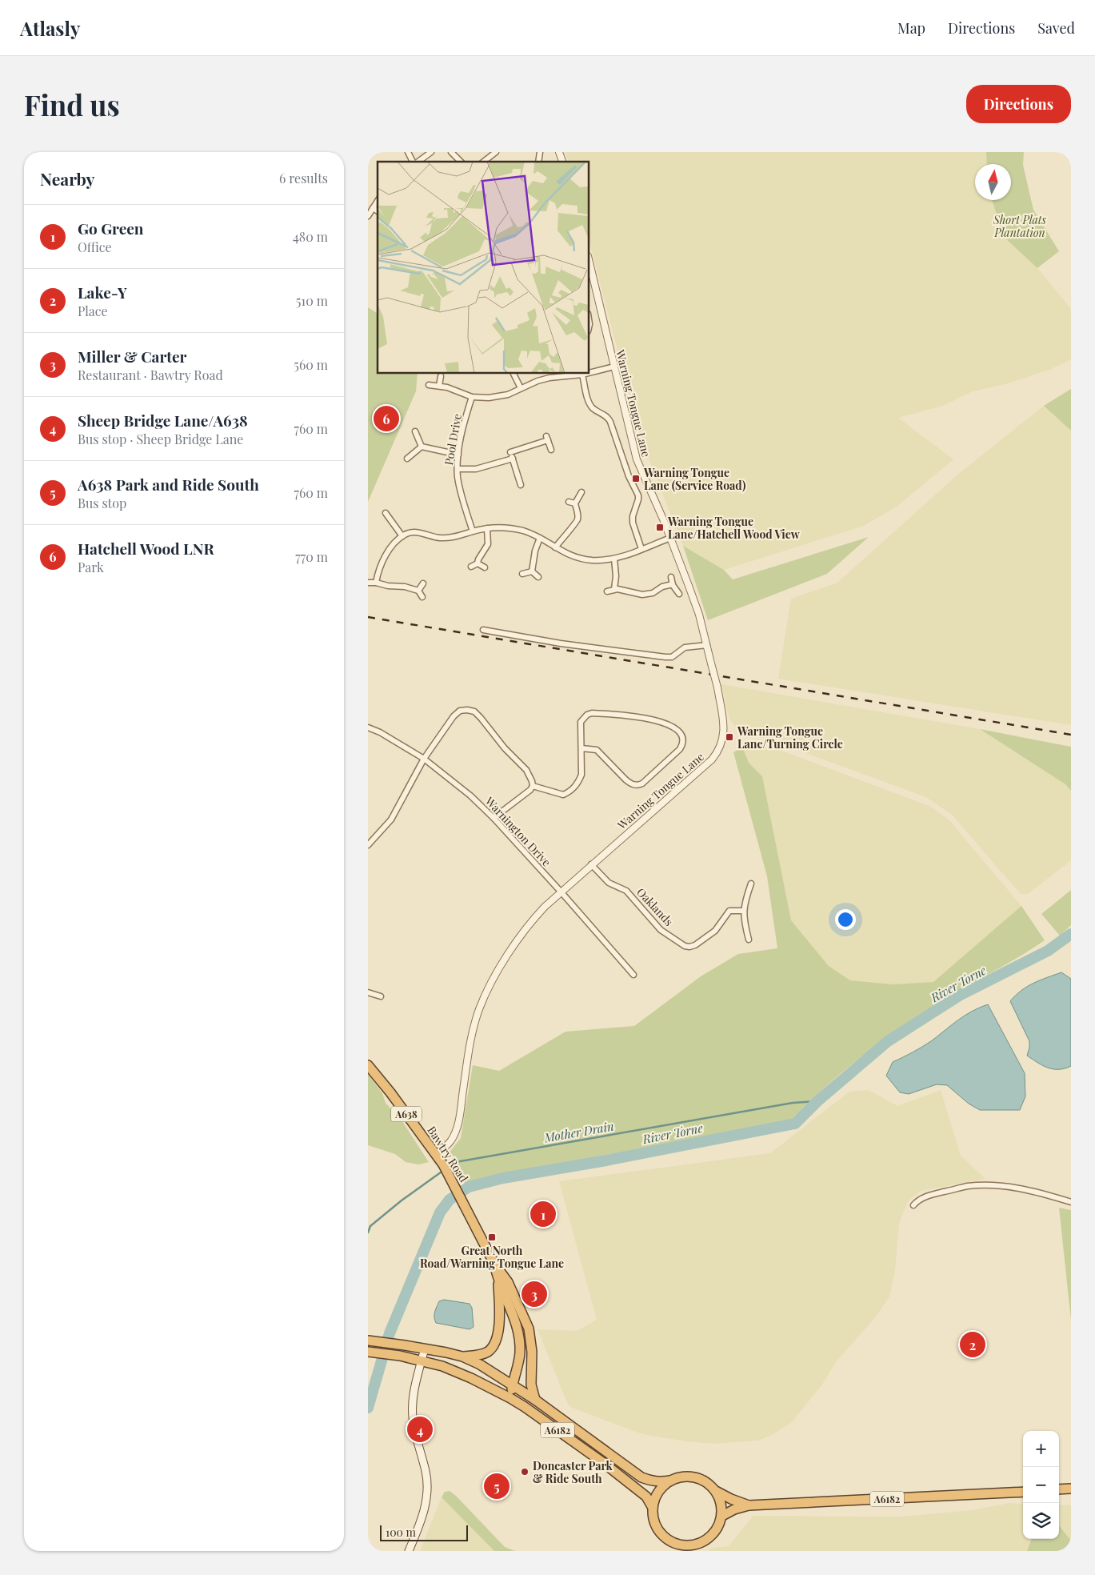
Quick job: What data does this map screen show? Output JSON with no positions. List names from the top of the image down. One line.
{"streets":{"highway":["A638","Bawtry Road","A6182"],"street":["Warning Tongue Lane","Pool Drive","Warnington Drive","Oaklands"]},"crossings":[["Warning Tongue Lane","Warnington Drive"],["Warning Tongue Lane","Oaklands"],["Warning Tongue Lane","Bawtry Road"],["Bawtry Road","A6182"]],"water":["River Torne","Mother Drain"],"parks":["Short Plats Plantation"],"places":{"transit":["Warning Tongue Lane (Service Road)","Warning Tongue Lane/Hatchell Wood View","Warning Tongue Lane/Turning Circle","Great North Road/Warning Tongue Lane"],"other":["Doncaster Park & Ride South"]},"scale_bar":"100 m","north":"top","page":{"header":"Atlasly","nav":["Map","Directions","Saved"],"buttons":"Directions","title":"Find us","heading":["Nearby","6 results"],"list":[{"mark":"1","name":"Go Green","note":"Office","value":"480 m"},{"mark":"2","name":"Lake-Y","note":"Place","value":"510 m"},{"mark":"3","name":"Miller & Carter","note":"Restaurant · Bawtry Road","value":"560 m"},{"mark":"4","name":"Sheep Bridge Lane/A638","note":"Bus stop · Sheep Bridge Lane","value":"760 m"},{"mark":"5","name":"A638 Park and Ride South","note":"Bus stop","value":"760 m"},{"mark":"6","name":"Hatchell Wood LNR","note":"Park","value":"770 m"}],"pins":["6","1","3","2","4","5"],"map_buttons":["+","−"],"scale":"100 m"}}
